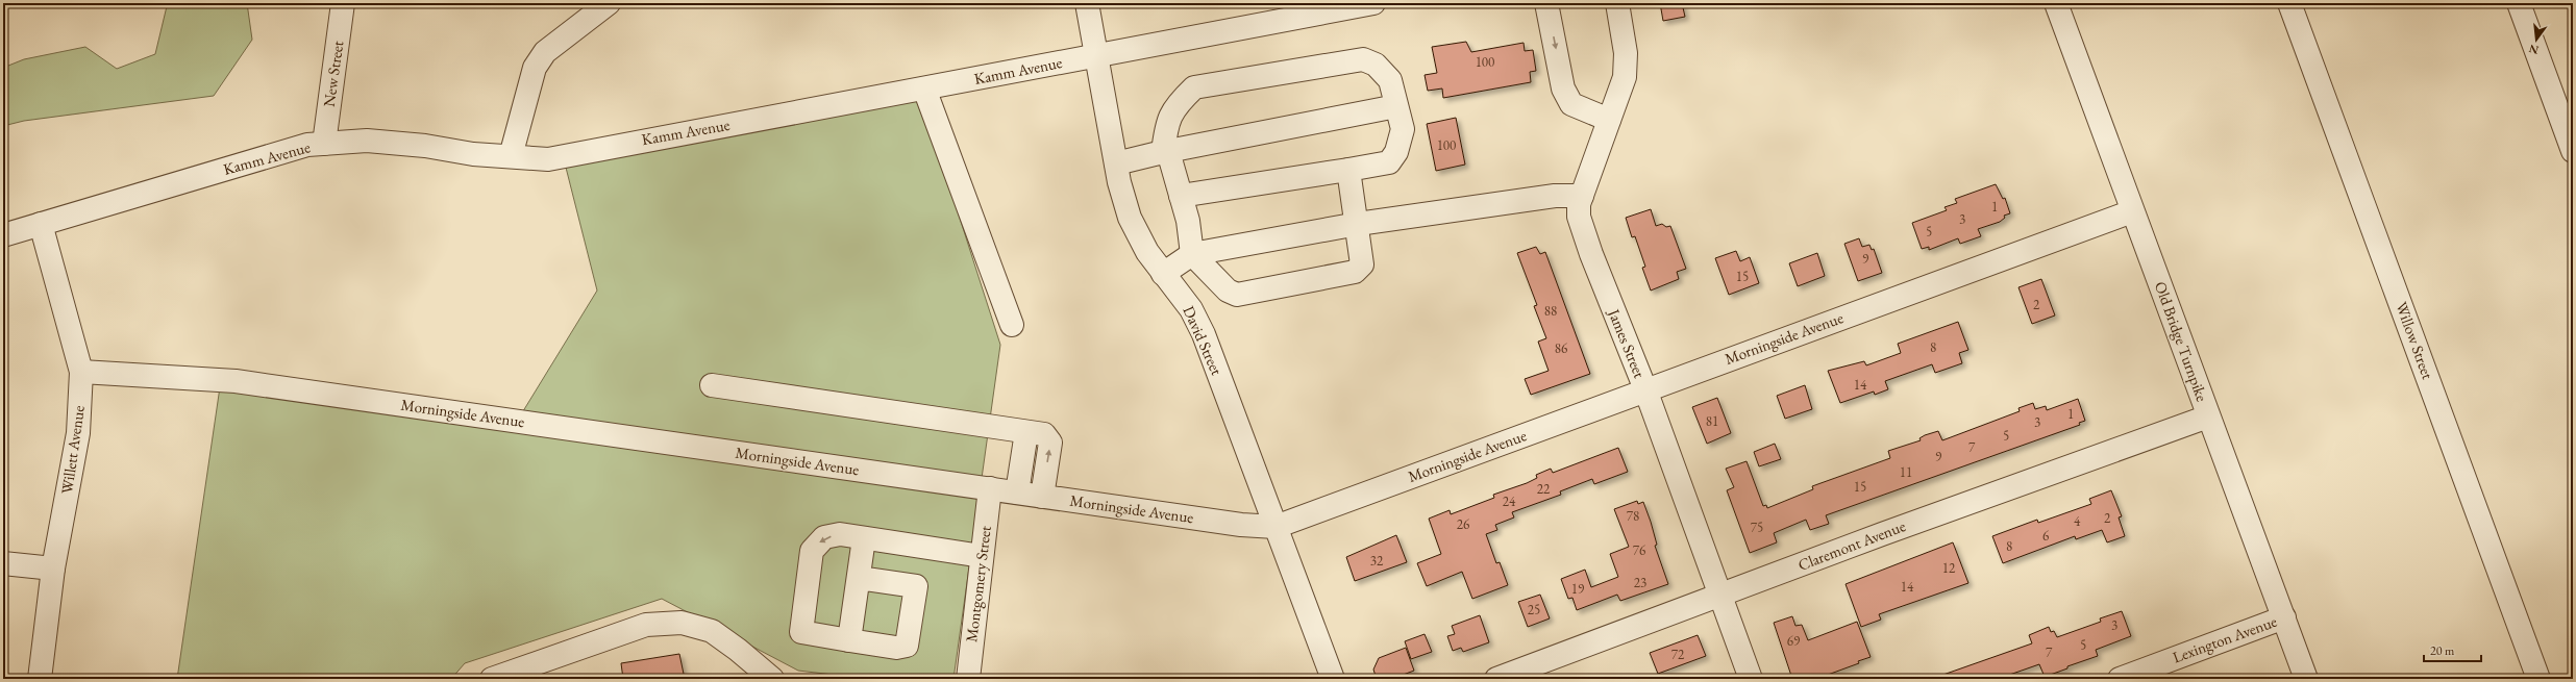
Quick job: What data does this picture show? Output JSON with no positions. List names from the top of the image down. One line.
{"streets":{"street":["Kamm Avenue","New Street","Morningside Avenue","David Street","Willow Street","Old Bridge Turnpike","James Street","Willett Avenue","Claremont Avenue","Montgomery Street","Lexington Avenue"]},"crossings":[["Kamm Avenue","New Street"],["Kamm Avenue","David Street"],["Kamm Avenue","Willett Avenue"],["Morningside Avenue","David Street"],["Morningside Avenue","Old Bridge Turnpike"],["Morningside Avenue","James Street"],["Morningside Avenue","Willett Avenue"],["Morningside Avenue","Montgomery Street"],["Old Bridge Turnpike","Claremont Avenue"],["Old Bridge Turnpike","Lexington Avenue"],["James Street","Claremont Avenue"]],"house_numbers":["100","100","1","3","5","9","15","2","88","8","86","14","1","81","3","5","7","9","11","15","22","24","78","2","4","26","75","6","8","76","32","12","23","14","19","25","3","69","5","7","72"],"scale_bar":"20 m","north":"bottom"}
